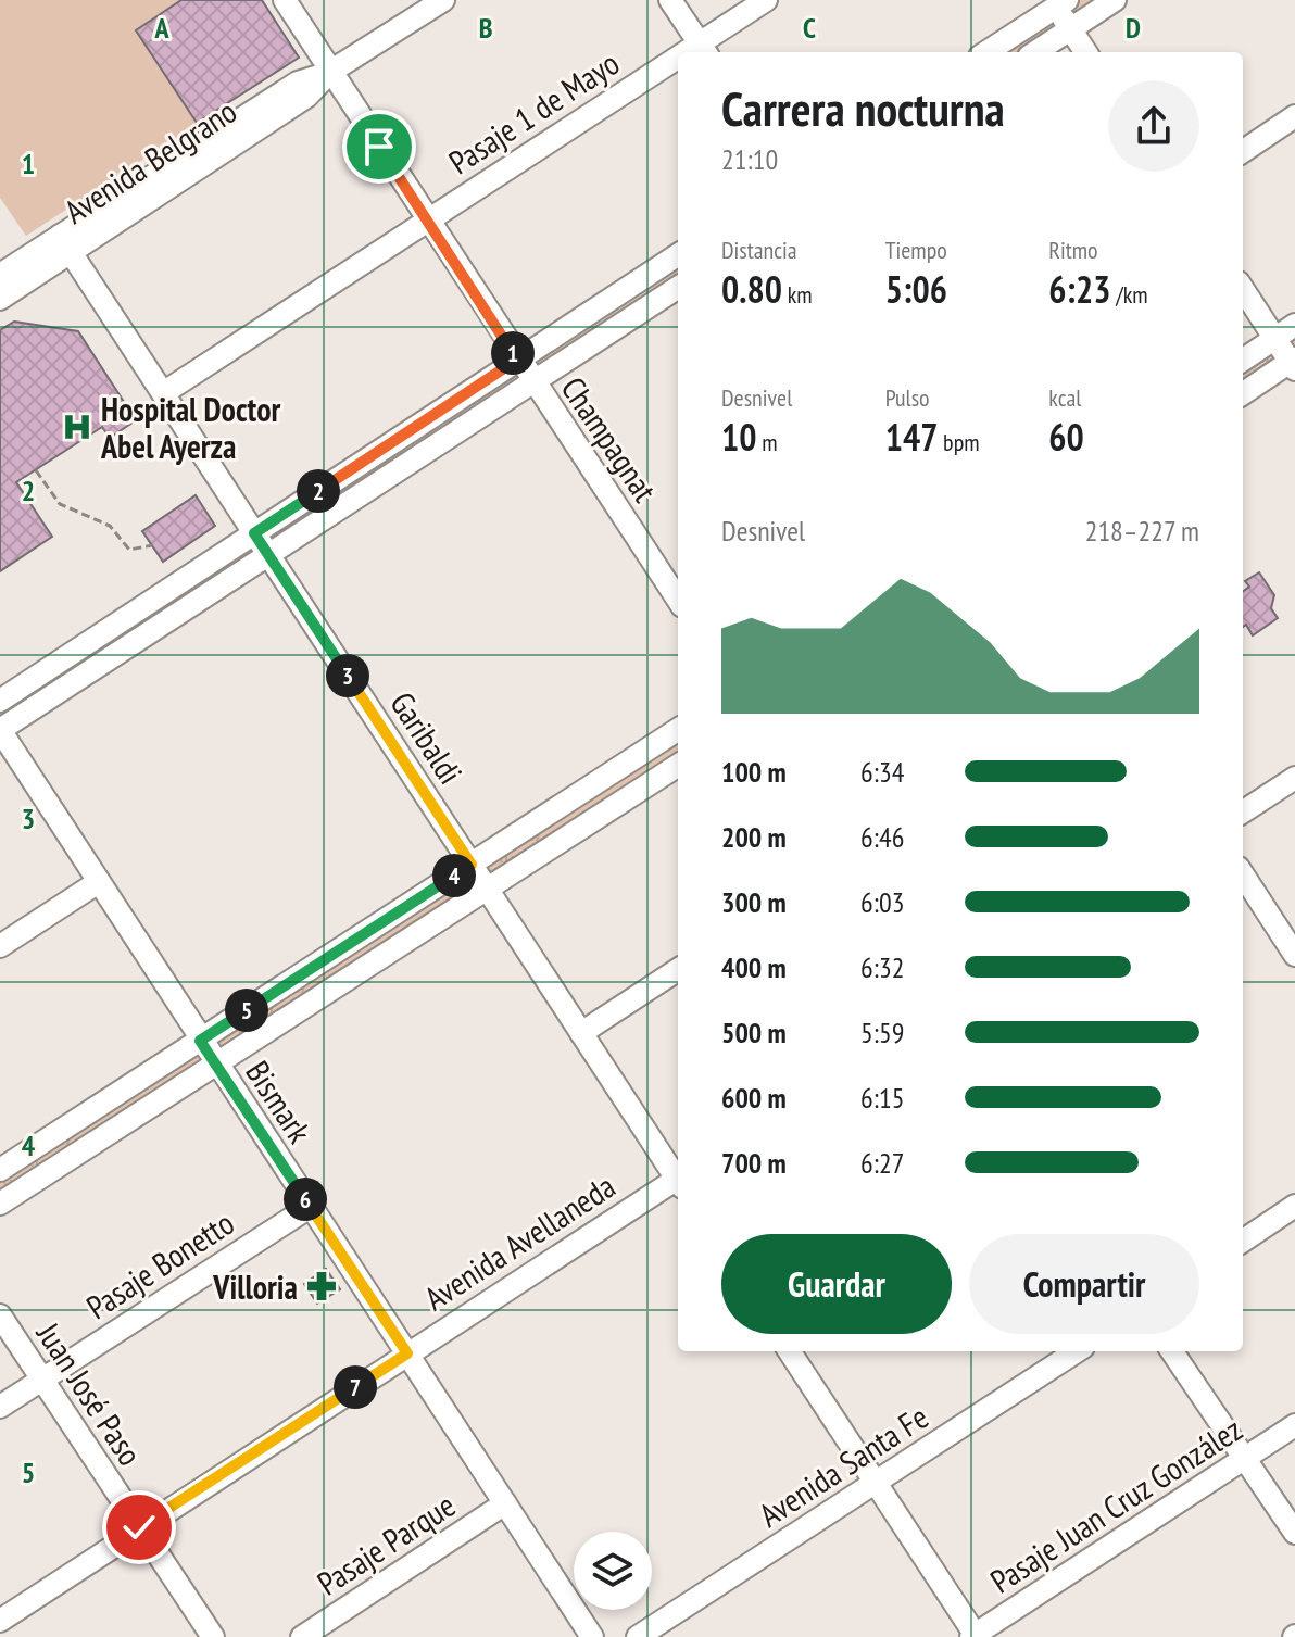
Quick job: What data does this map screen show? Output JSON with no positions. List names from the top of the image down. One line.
{"streets":{"street":["Pasaje 1 de Mayo","Avenida Belgrano","Champagnat","Garibaldi","Bismark","Avenida Avellaneda","Pasaje Bonetto","Juan José Paso","Avenida Santa Fe","Pasaje Juan Cruz González","Pasaje Parque"]},"crossings":[["Pasaje 1 de Mayo","Champagnat"],["Pasaje 1 de Mayo","Garibaldi"],["Avenida Belgrano","Champagnat"],["Avenida Belgrano","Garibaldi"],["Bismark","Avenida Avellaneda"],["Bismark","Pasaje Bonetto"],["Bismark","Pasaje Parque"],["Avenida Avellaneda","Juan José Paso"],["Pasaje Bonetto","Juan José Paso"]],"places":{"hospital":["Hospital Doctor Abel Ayerza"],"pharmacy":["Villoria"]},"page":{"heading":["Carrera nocturna","21:10"],"stats":[["Distancia","0.80 km"],["Tiempo","5:06"],["Ritmo","6:23 /km"],["Desnivel","10 m"],["Pulso","147 bpm"],["kcal","60"]],"pins":["1","2","3","4","5","6","7"],"chart":["Desnivel","218–227 m"],"list":[{"name":"100 m","note":"6:34"},{"name":"200 m","note":"6:46"},{"name":"300 m","note":"6:03"},{"name":"400 m","note":"6:32"},{"name":"500 m","note":"5:59"},{"name":"600 m","note":"6:15"},{"name":"700 m","note":"6:27"}],"buttons":["Guardar","Compartir"]},"grid":{"columns":["A","B","C","D"],"rows":["1","2","3","4","5"]}}
